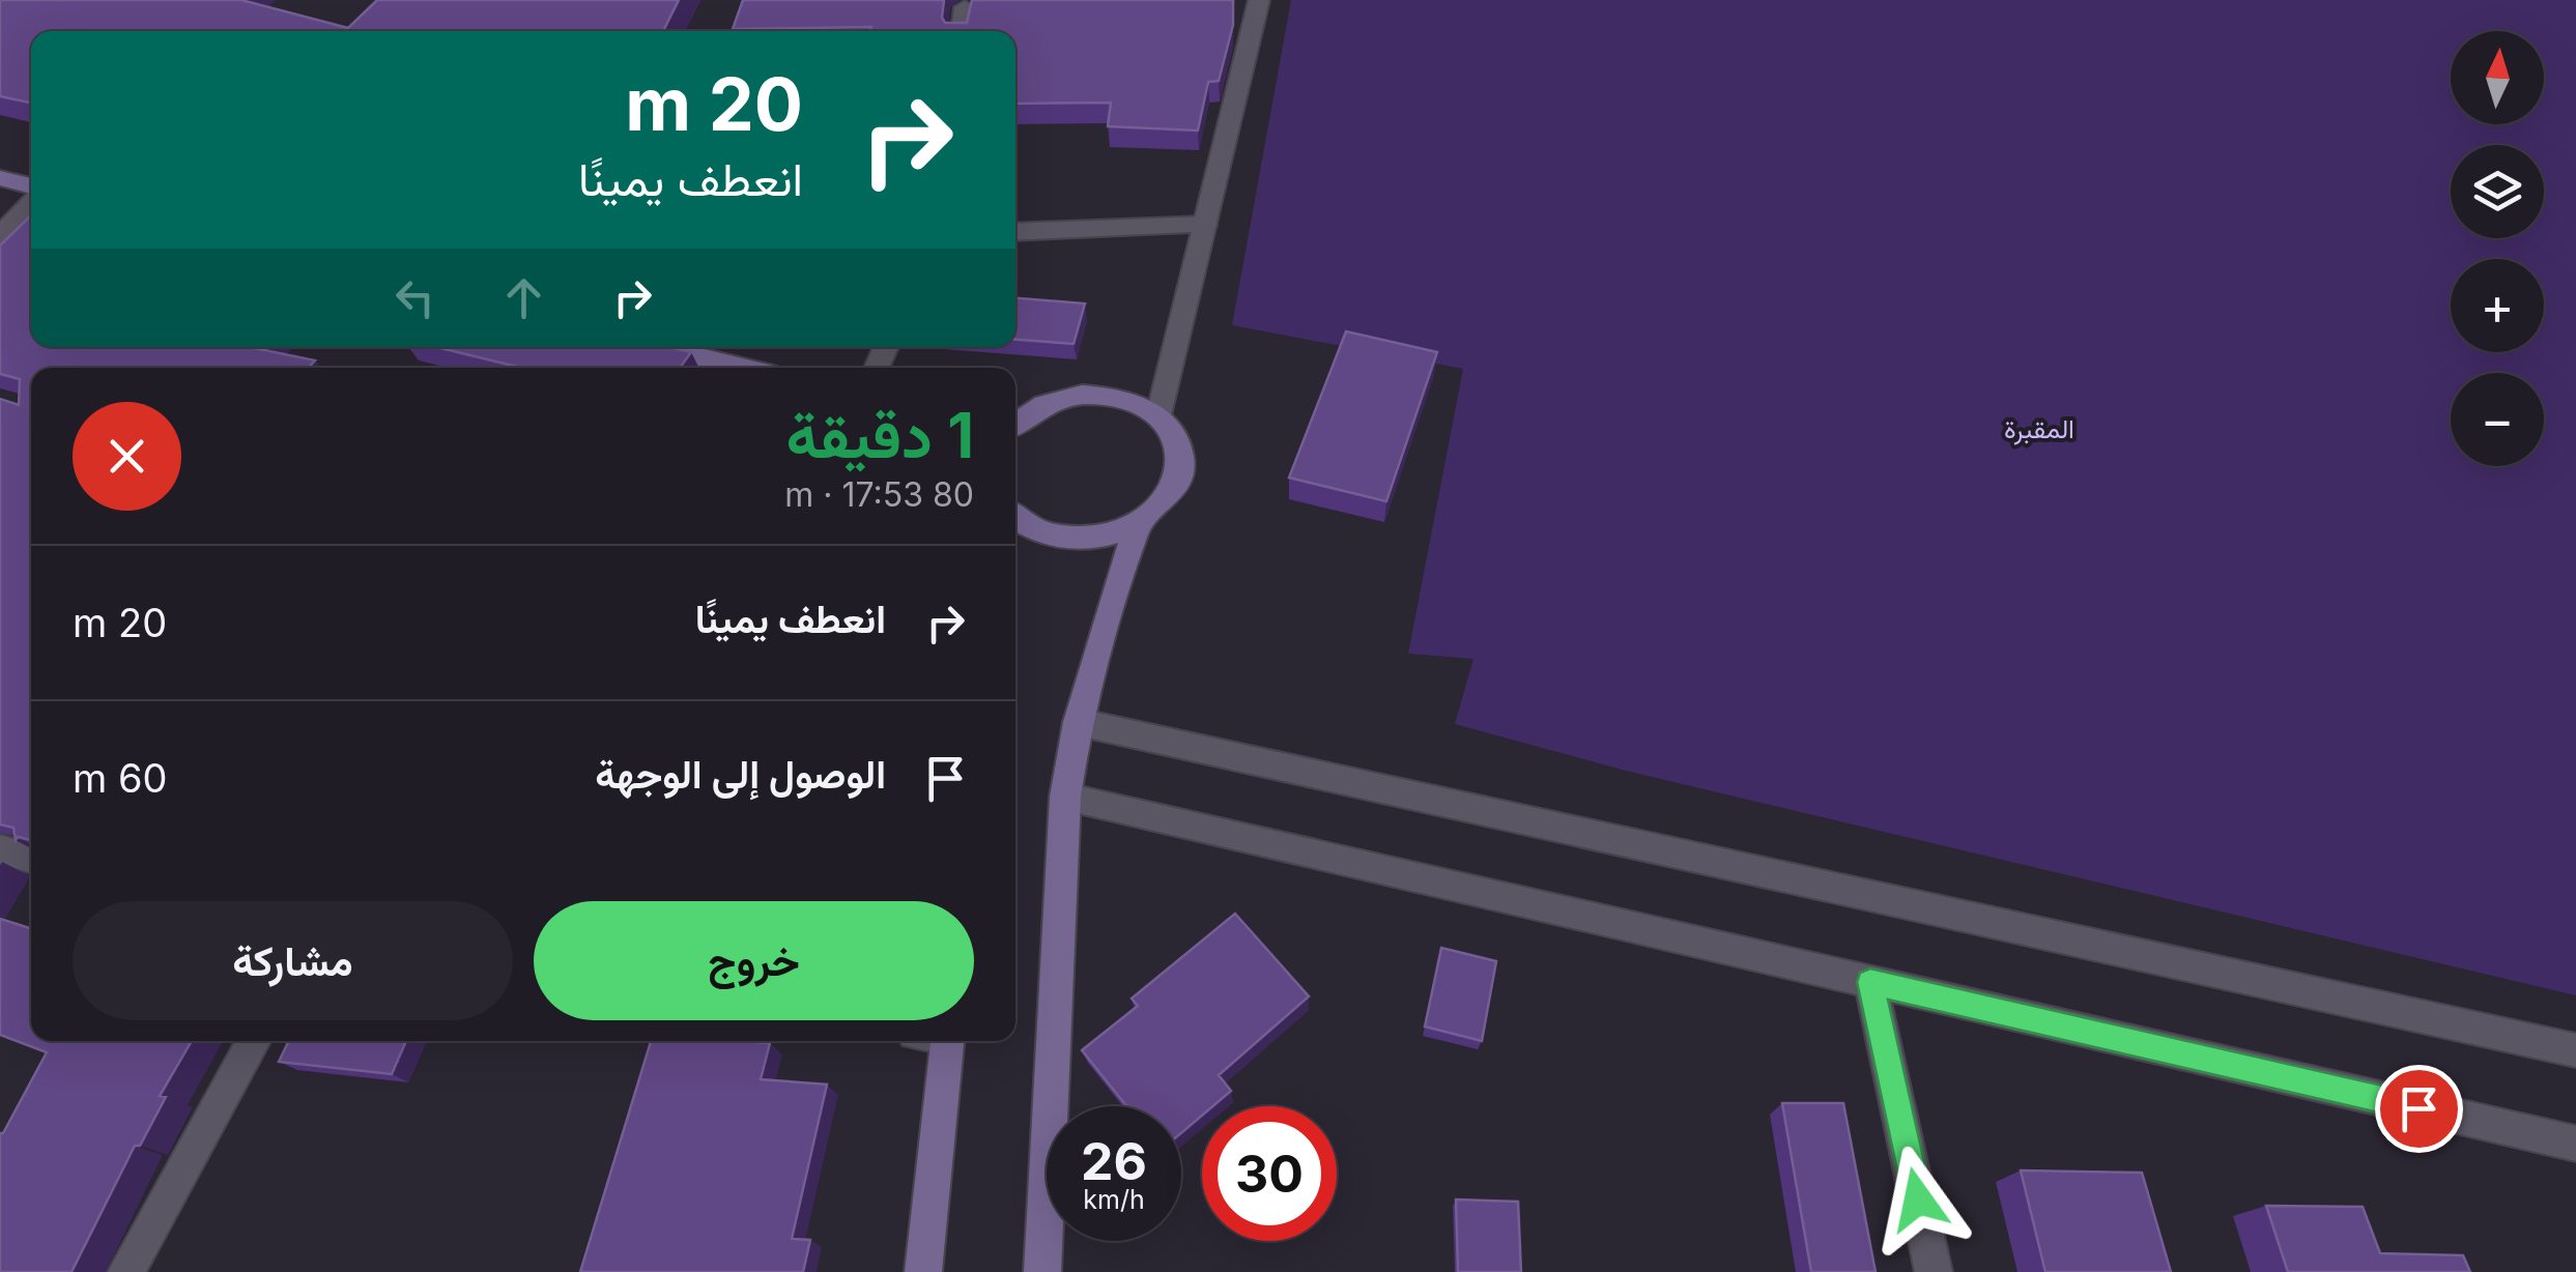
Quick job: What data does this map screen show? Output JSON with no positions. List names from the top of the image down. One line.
{"parks":["المقبرة"],"north":"top","page":{"map_buttons":["+","−"],"turn":["20 m","انعطف يمينًا"],"heading":["1 دقيقة","80 m · 17:53"],"list":[{"name":"انعطف يمينًا","value":"20 m"},{"name":"الوصول إلى الوجهة","value":"60 m"}],"buttons":["خروج","مشاركة"],"speed":"26 km/h","limit":"30"}}
